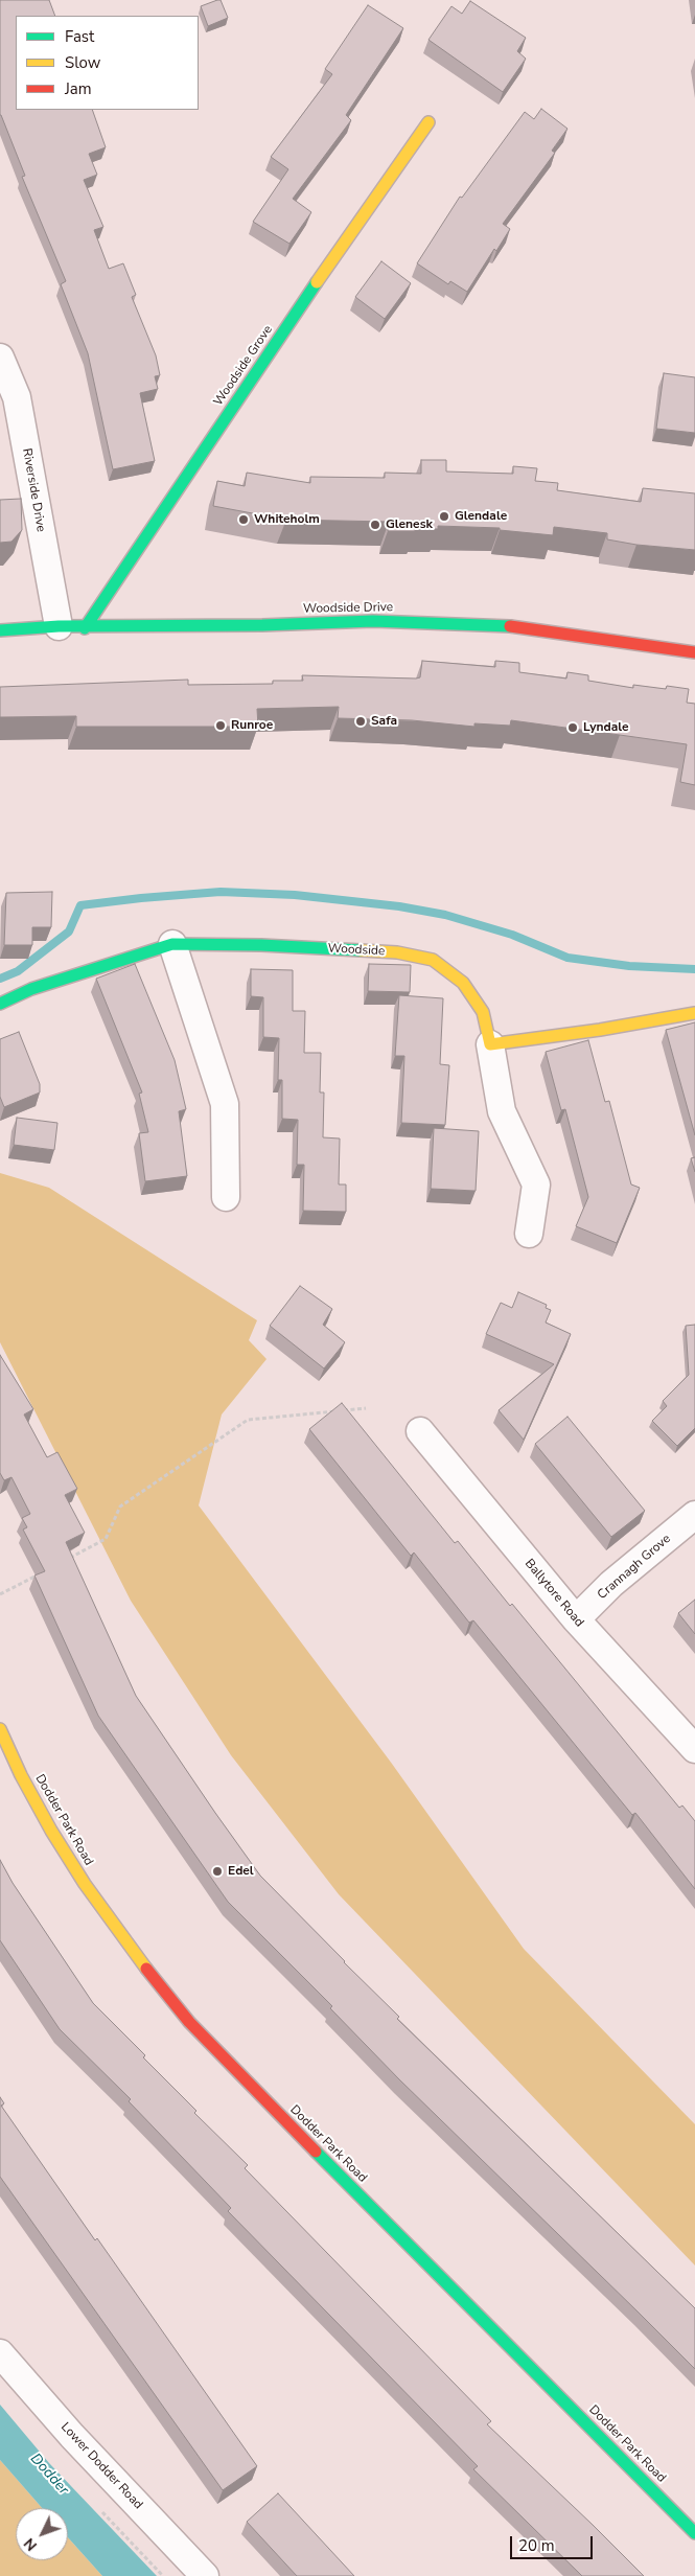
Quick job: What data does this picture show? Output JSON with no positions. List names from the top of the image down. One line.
{"streets":{"street":["Woodside Grove","Riverside Drive","Woodside Drive","Woodside","Crannagh Grove","Ballytore Road","Dodder Park Road","Lower Dodder Road"]},"crossings":[["Woodside Grove","Riverside Drive"],["Woodside Grove","Woodside Drive"],["Riverside Drive","Woodside Drive"],["Crannagh Grove","Ballytore Road"]],"water":["Dodder"],"places":["Glendale","Whiteholm","Glenesk","Safa","Runroe","Lyndale","Edel"],"legend":["Fast","Slow","Jam"],"scale_bar":"20 m","north":"bottom left"}
